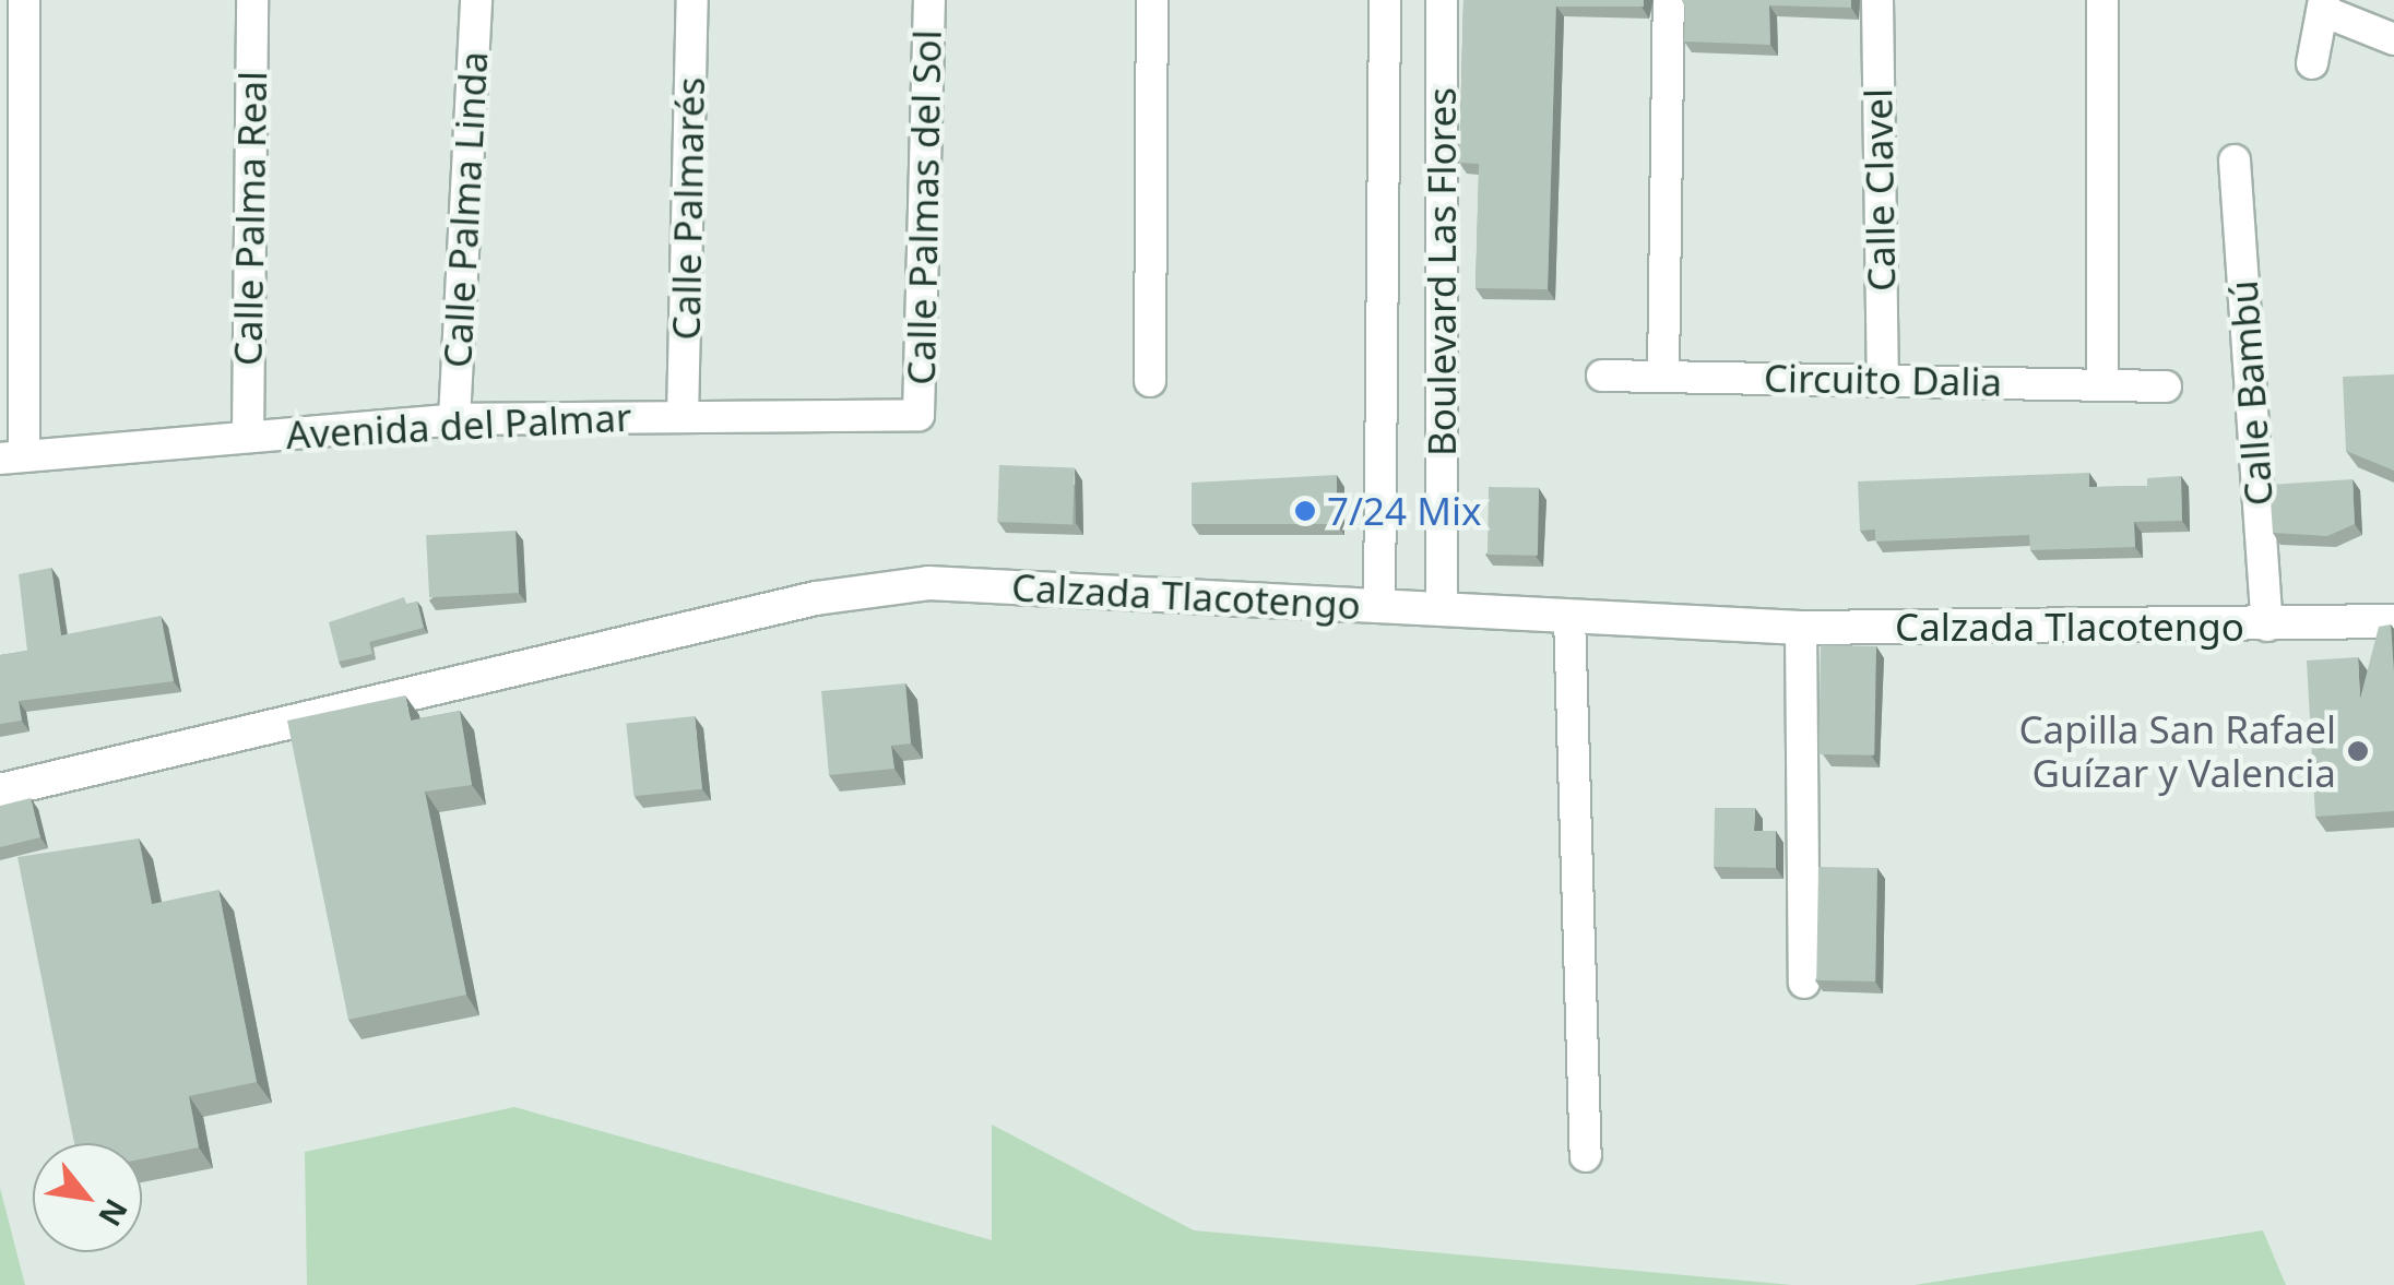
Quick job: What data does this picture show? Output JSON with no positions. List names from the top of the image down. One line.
{"streets":{"street":["Calle Clavel","Calle Palmas del Sol","Calle Palmarés","Calle Palma Linda","Calle Palma Real","Boulevard Las Flores","Circuito Dalia","Calle Bambú","Avenida del Palmar","Calzada Tlacotengo"]},"crossings":[["Calle Clavel","Circuito Dalia"],["Calle Palmas del Sol","Avenida del Palmar"],["Calle Palmarés","Avenida del Palmar"],["Calle Palma Linda","Avenida del Palmar"],["Calle Palma Real","Avenida del Palmar"],["Boulevard Las Flores","Calzada Tlacotengo"],["Calle Bambú","Calzada Tlacotengo"]],"places":["7/24 Mix","Capilla San Rafael Guízar y Valencia"],"north":"bottom right"}
